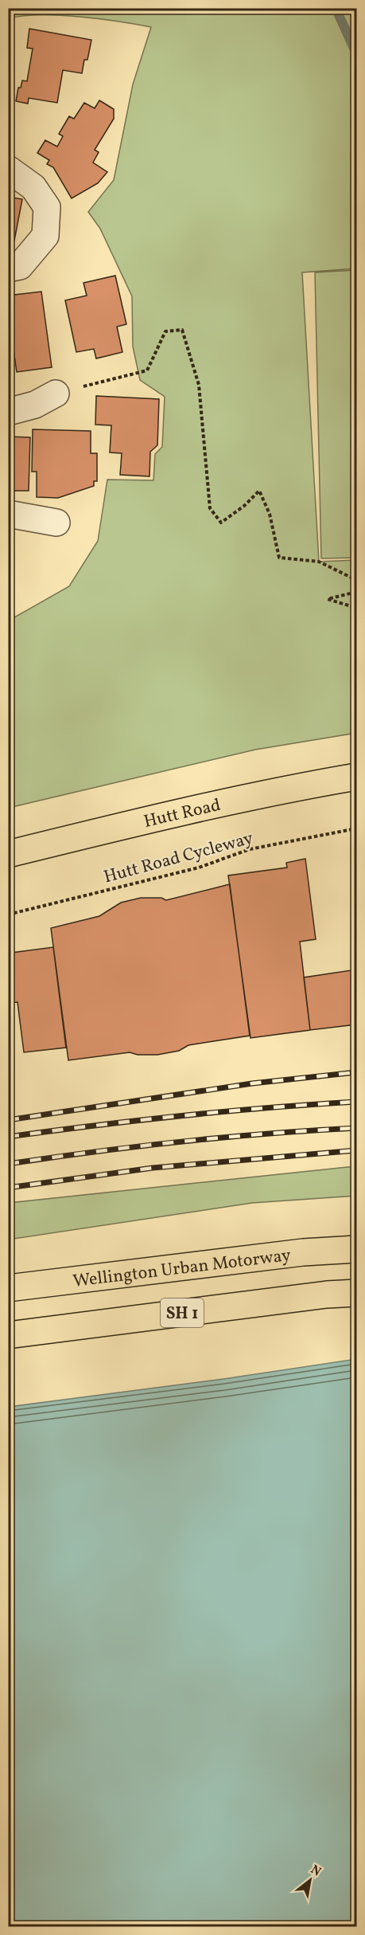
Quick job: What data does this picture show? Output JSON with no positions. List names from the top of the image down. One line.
{"streets":{"main road":["Hutt Road","Wellington Urban Motorway","SH 1"],"path":["Hutt Road Cycleway"]},"north":"top right"}
